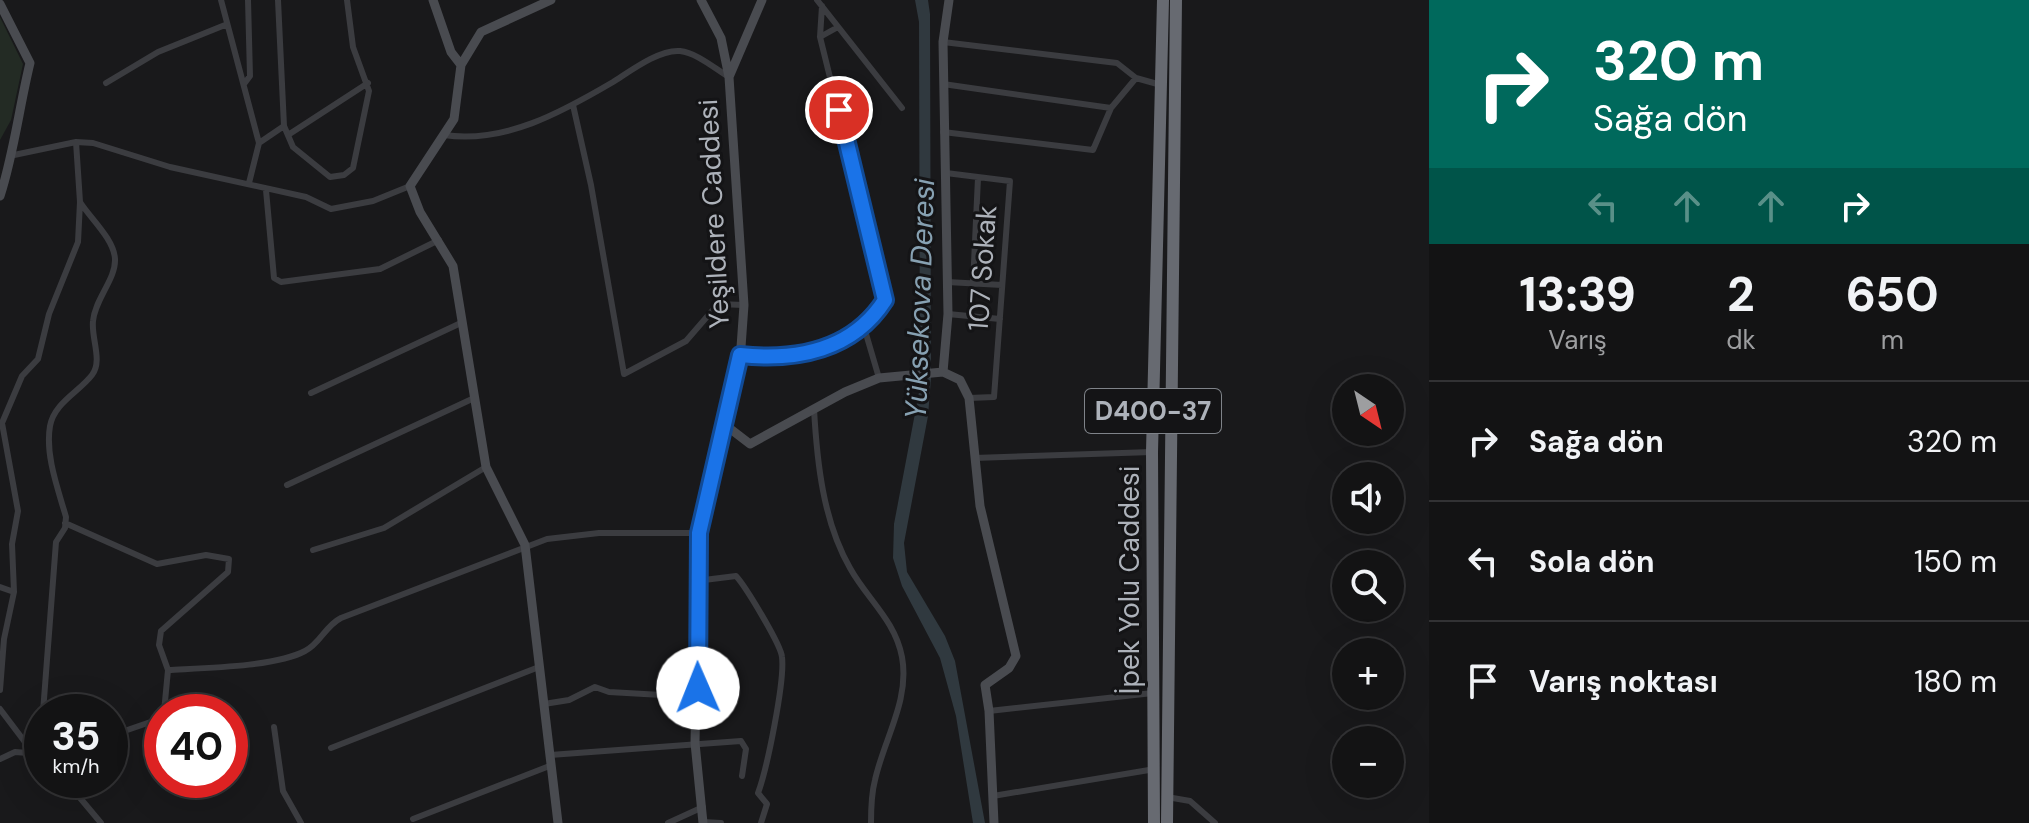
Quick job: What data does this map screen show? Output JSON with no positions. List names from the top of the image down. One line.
{"streets":{"highway":["D400-37","İpek Yolu Caddesi"],"street":["Yeşildere Caddesi","107 Sokak"]},"water":["Yüksekova Deresi"],"north":"bottom right","page":{"turn":["320 m","Sağa dön"],"eta":["13:39","Varış","2","dk","650","m"],"map_buttons":["+","−"],"list":[{"name":"Sağa dön","value":"320 m"},{"name":"Sola dön","value":"150 m"},{"name":"Varış noktası","value":"180 m"}],"speed":"35 km/h","limit":"40"}}
